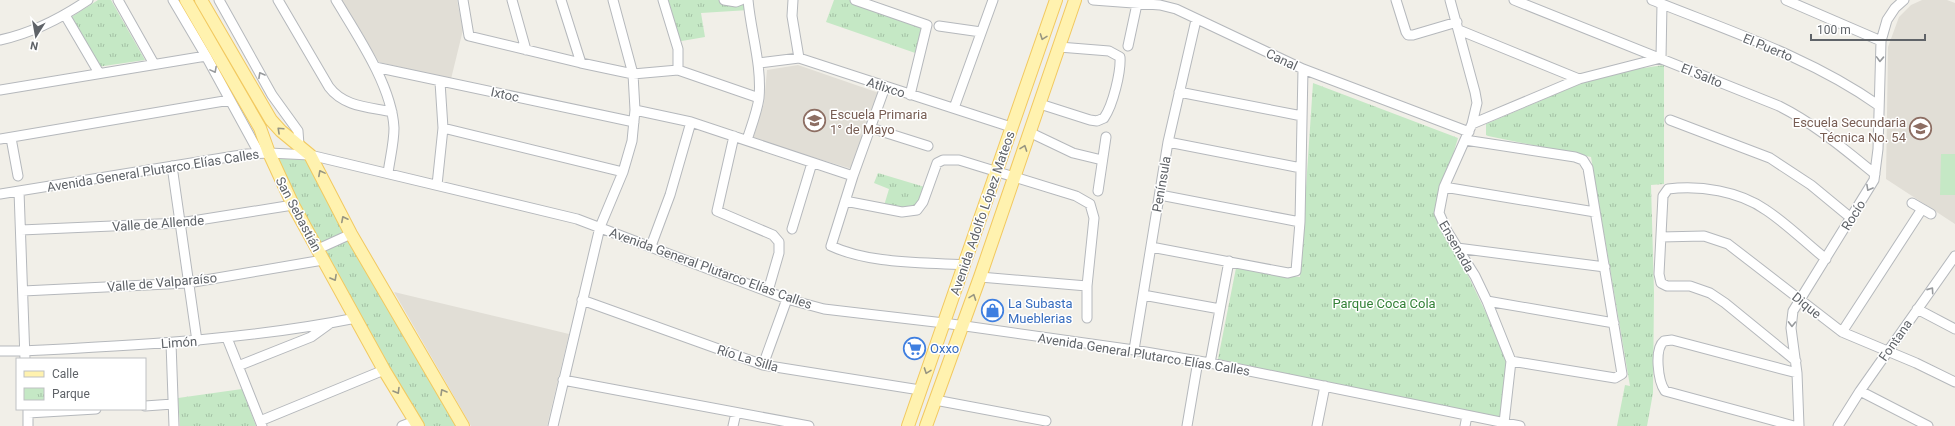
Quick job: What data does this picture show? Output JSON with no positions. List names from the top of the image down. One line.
{"streets":{"main road":["Avenida Adolfo López Mateos","San Sebastián"],"street":["El Puerto","Canal","El Salto","Atlixco","Ixtoc","Avenida General Plutarco Elías Calles","Península","Rocío","Valle de Allende","Ensenada","Valle de Valparaíso","Dique","Fontana","Limón","Río La Silla"]},"crossings":[["El Puerto","Rocío"],["Canal","Península"],["Canal","Ensenada"],["El Salto","Rocío"],["Atlixco","Avenida Adolfo López Mateos"],["Avenida General Plutarco Elías Calles","Península"],["Avenida General Plutarco Elías Calles","Avenida Adolfo López Mateos"],["Avenida General Plutarco Elías Calles","San Sebastián"],["Avenida General Plutarco Elías Calles","Ensenada"],["Avenida Adolfo López Mateos","Río La Silla"],["San Sebastián","Valle de Allende"],["San Sebastián","Valle de Valparaíso"],["San Sebastián","Limón"],["Rocío","Dique"],["Dique","Fontana"]],"parks":["Parque Coca Cola"],"places":{"school or university":["Escuela Primaria 1° de Mayo","Escuela Secundaria Técnica No. 54"],"shop":["La Subasta Mueblerias"],"supermarket":["Oxxo"]},"legend":["Calle","Parque"],"scale_bar":"100 m","north":"bottom"}
